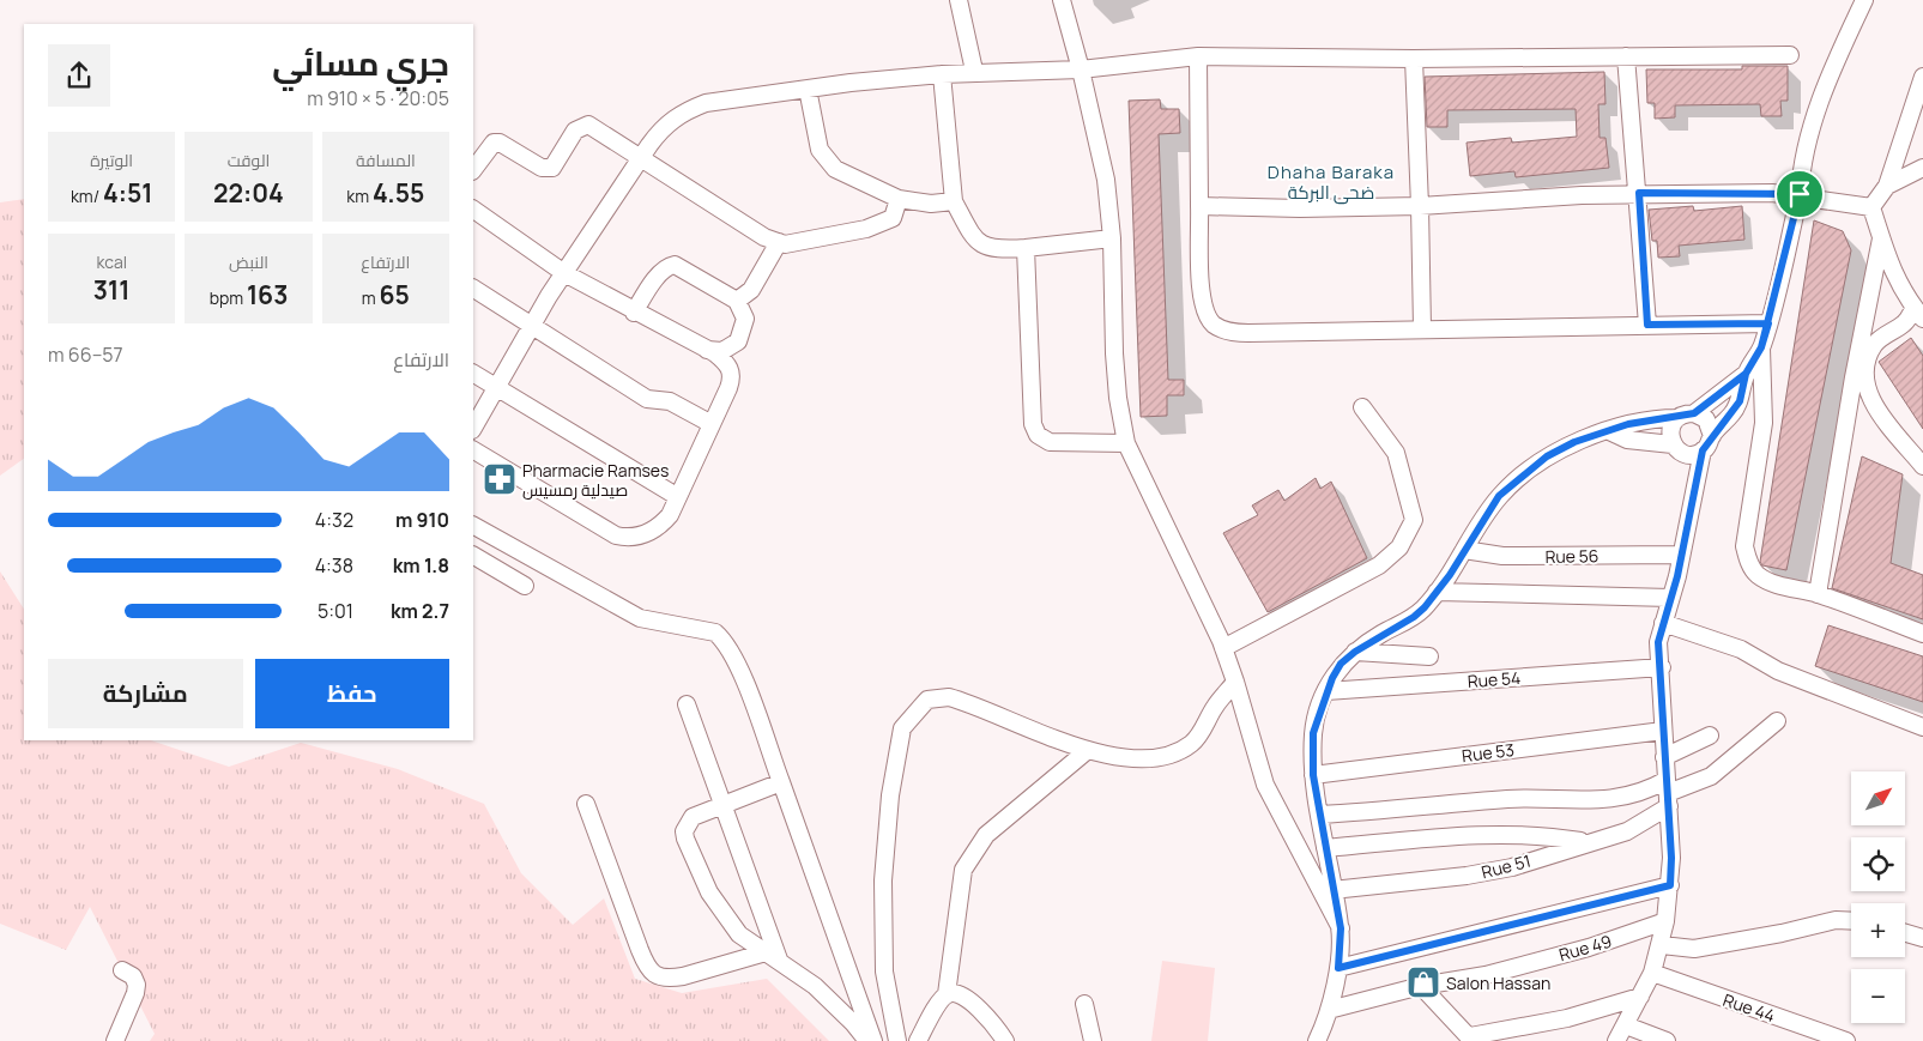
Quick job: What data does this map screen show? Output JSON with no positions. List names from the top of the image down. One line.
{"streets":{"street":["Rue 56","Rue 54","Rue 53","Rue 51","Rue 49","Rue 44"]},"districts":["Dhaha Baraka ضحى البركة"],"places":{"pharmacy":["Pharmacie Ramses صيدلية رمسيس"],"shop":["Salon Hassan"]},"north":"top right","page":{"heading":["جري مسائي","20:05 · 5 × 910 m"],"stats":[["المسافة","4.55 km"],["الوقت","22:04"],["الوتيرة","4:51 /km"],["الارتفاع","65 m"],["النبض","163 bpm"],["kcal","311"]],"chart":["الارتفاع","57–66 m"],"list":[{"name":"910 m","note":"4:32"},{"name":"1.8 km","note":"4:38"},{"name":"2.7 km","note":"5:01"}],"buttons":["حفظ","مشاركة"],"map_buttons":["+","−"]}}
